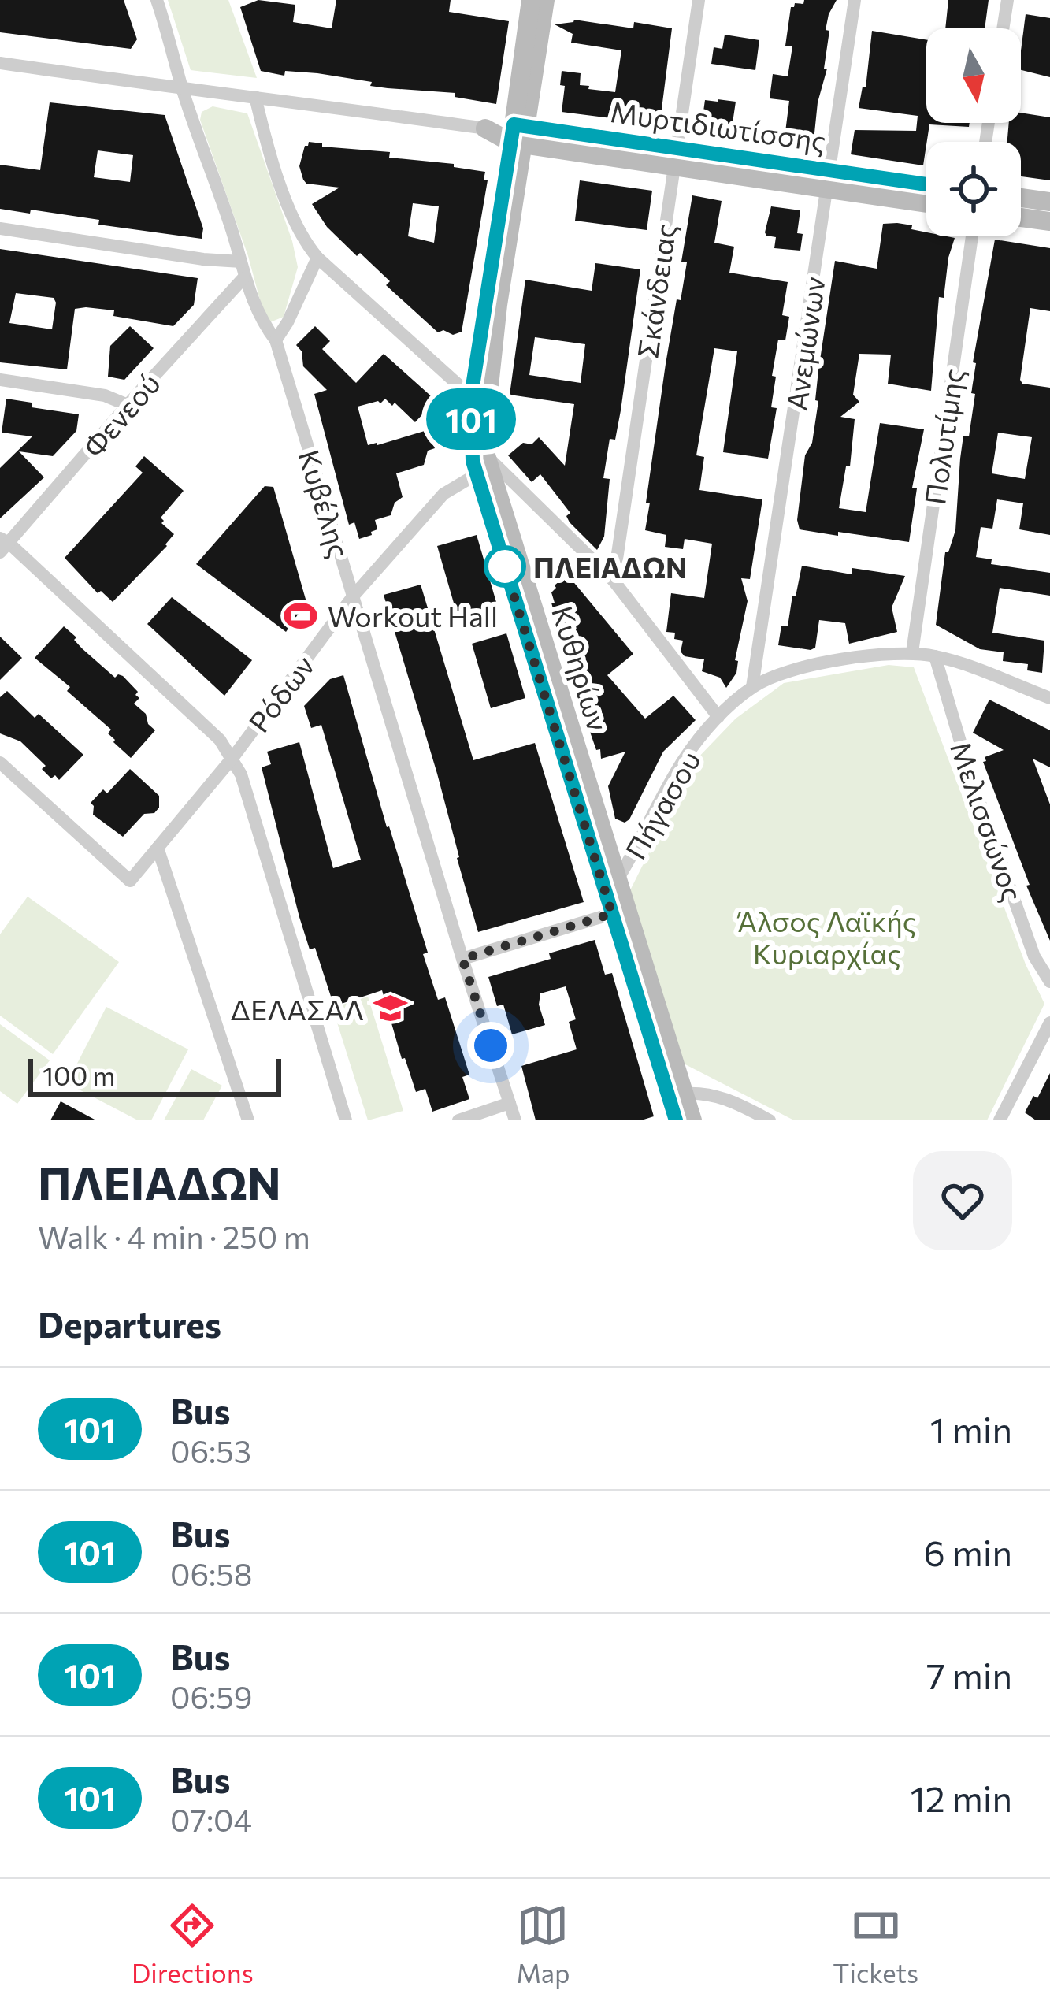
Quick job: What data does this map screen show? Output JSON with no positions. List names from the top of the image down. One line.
{"streets":{"street":["Μυρτιδιωτίσσης","Σκάνδειας","Ανεμώνων","Φενεού","Πολυτίμης","Κυβέλης","Κυθηρίων","Ρόδων","Πήγασου","Μελισσώνος"]},"crossings":[["Μυρτιδιωτίσσης","Σκάνδειας"],["Μυρτιδιωτίσσης","Ανεμώνων"],["Μυρτιδιωτίσσης","Κυβέλης"],["Μυρτιδιωτίσσης","Κυθηρίων"],["Ανεμώνων","Πήγασου"],["Φενεού","Κυβέλης"],["Πολυτίμης","Πήγασου"],["Κυβέλης","Ρόδων"],["Κυθηρίων","Ρόδων"],["Κυθηρίων","Πήγασου"],["Πήγασου","Μελισσώνος"]],"parks":["Άλσος Λαϊκής Κυριαρχίας"],"places":{"other":["ΠΛΕΙΑΔΩΝ"],"sports":["Workout Hall"],"school or university":["ΔΕΛΑΣΑΛ"]},"lines":["bus line 101"],"scale_bar":"100 m","north":"bottom","page":{"on_map":"101","scale":"100 m","heading":[["ΠΛΕΙΑΔΩΝ","Walk · 4 min · 250 m"],"Departures"],"list":[{"mark":"101","name":"Bus","note":"06:53","value":"1 min"},{"mark":"101","name":"Bus","note":"06:58","value":"6 min"},{"mark":"101","name":"Bus","note":"06:59","value":"7 min"},{"mark":"101","name":"Bus","note":"07:04","value":"12 min"}],"tabs":["Directions","Map","Tickets"]}}
